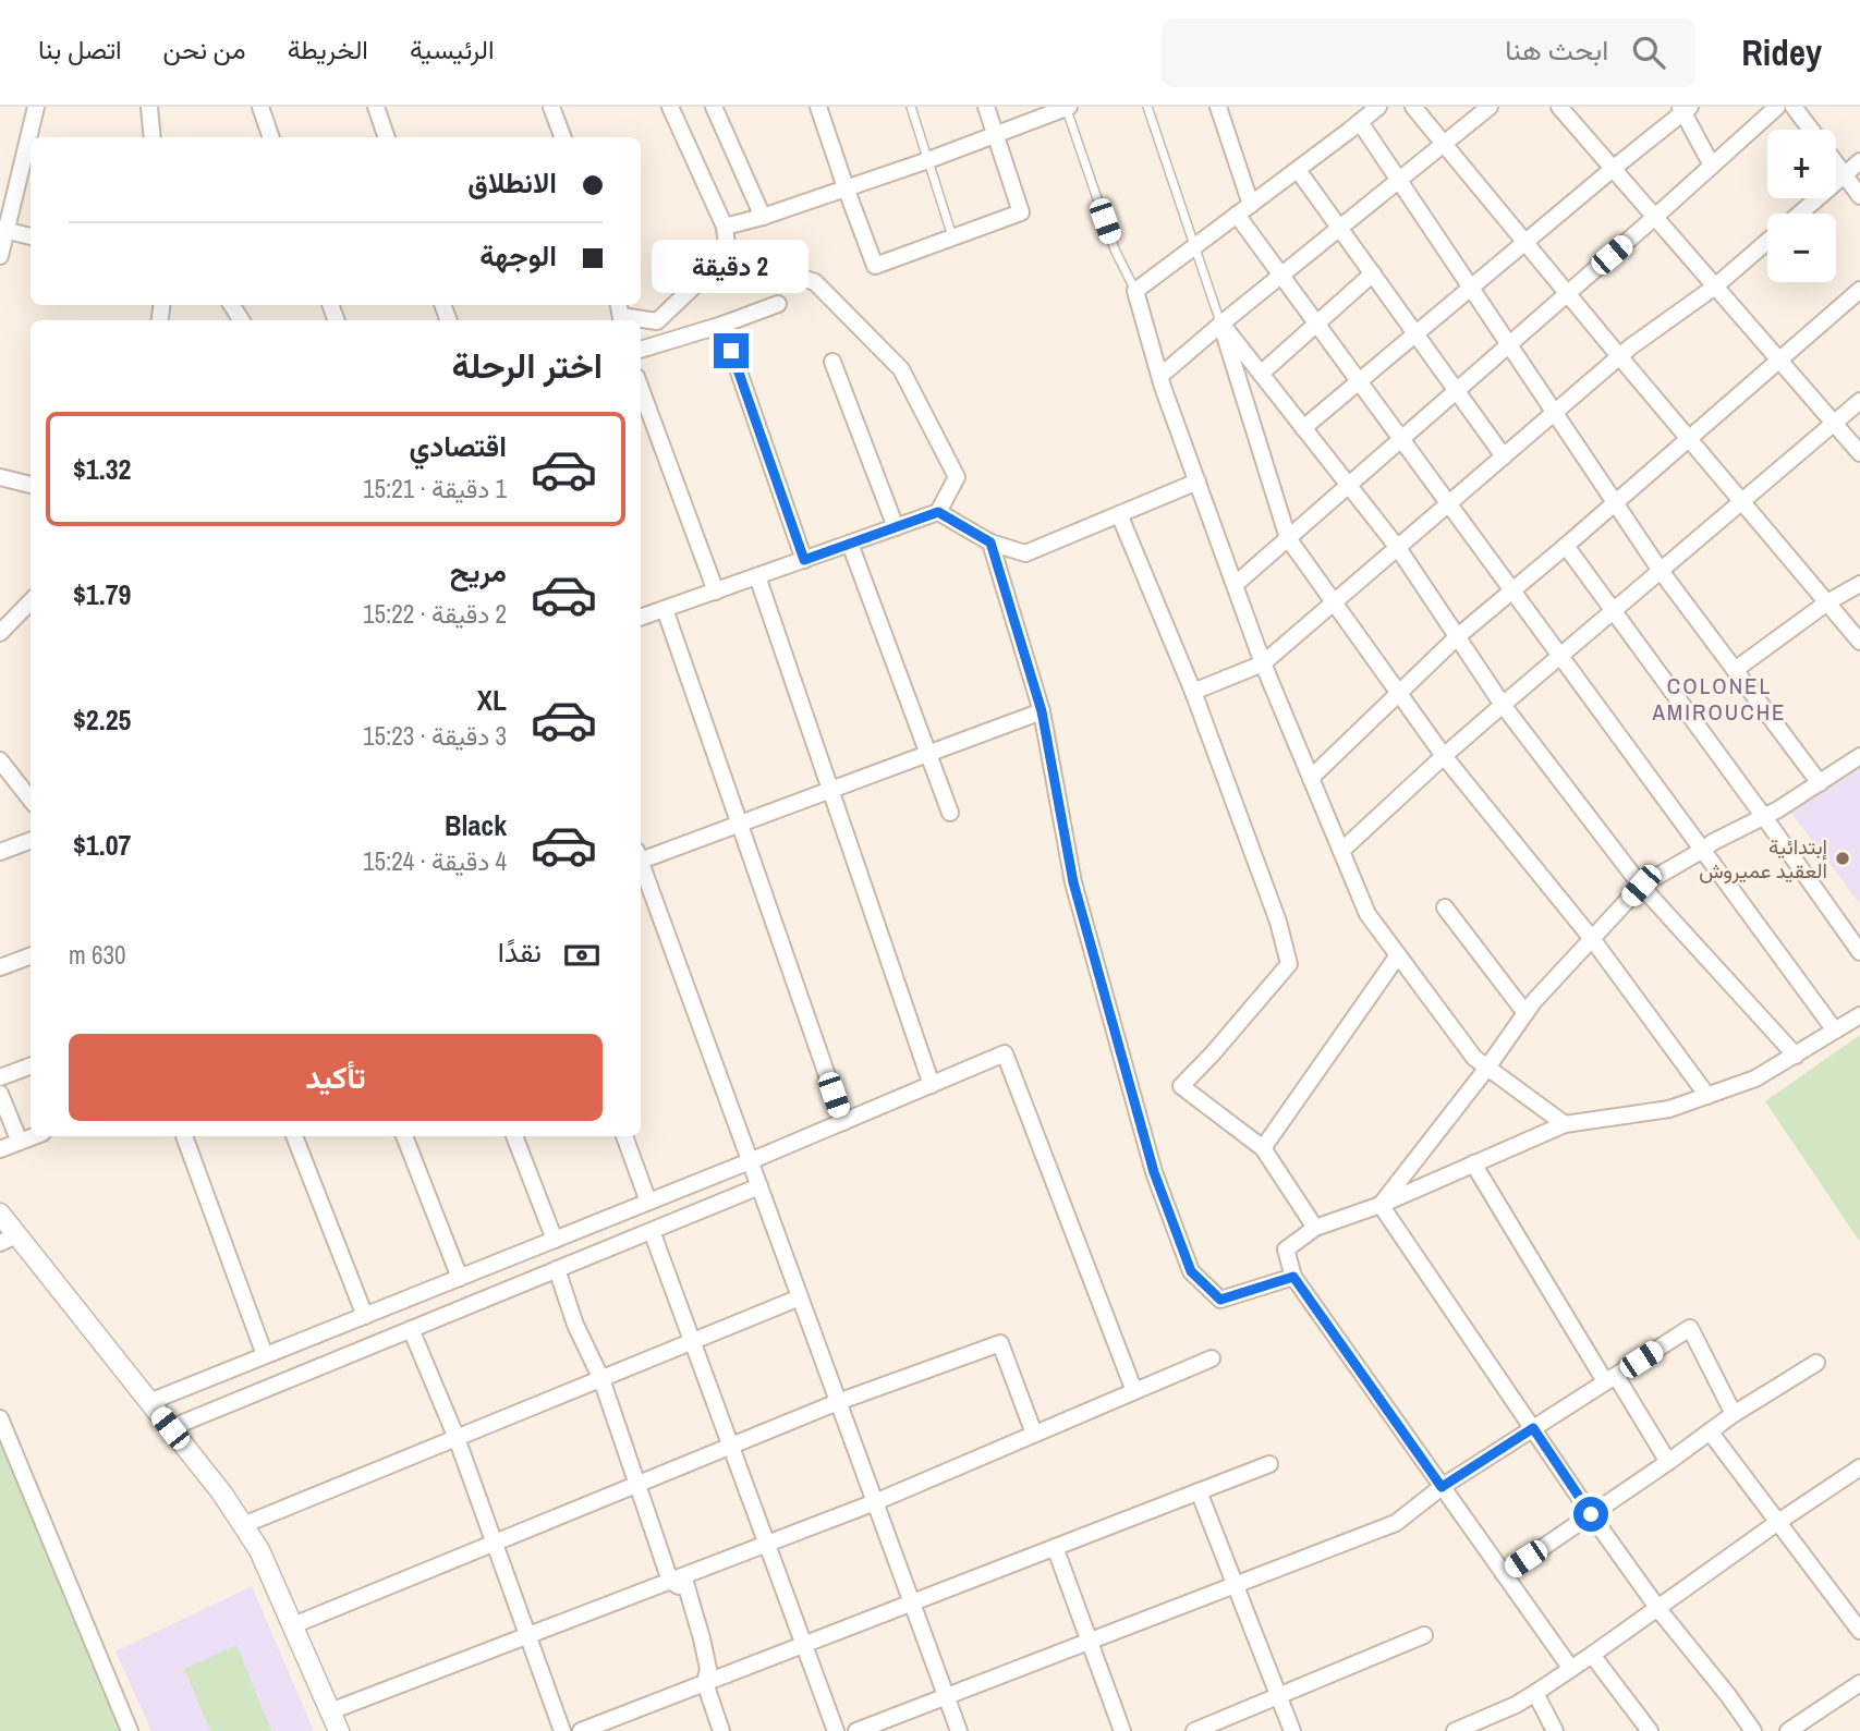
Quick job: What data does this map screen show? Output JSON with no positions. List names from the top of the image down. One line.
{"districts":["COLONEL AMIROUCHE"],"places":["إبتدائية العقيد عميروش"],"page":{"header":"Ridey","search":"ابحث هنا","nav":["الرئيسية","الخريطة","من نحن","اتصل بنا"],"map_buttons":["+","−"],"banner":["الانطلاق","الوجهة"],"bubble":"2 دقيقة","heading":"اختر الرحلة","list":[{"name":"اقتصادي","note":"1 دقيقة · 15:21","value":"$1.32"},{"name":"مريح","note":"2 دقيقة · 15:22","value":"$1.79"},{"name":"XL","note":"3 دقيقة · 15:23","value":"$2.25"},{"name":"Black","note":"4 دقيقة · 15:24","value":"$1.07"}],"pay":["نقدًا","630 m"],"buttons":"تأكيد"}}
